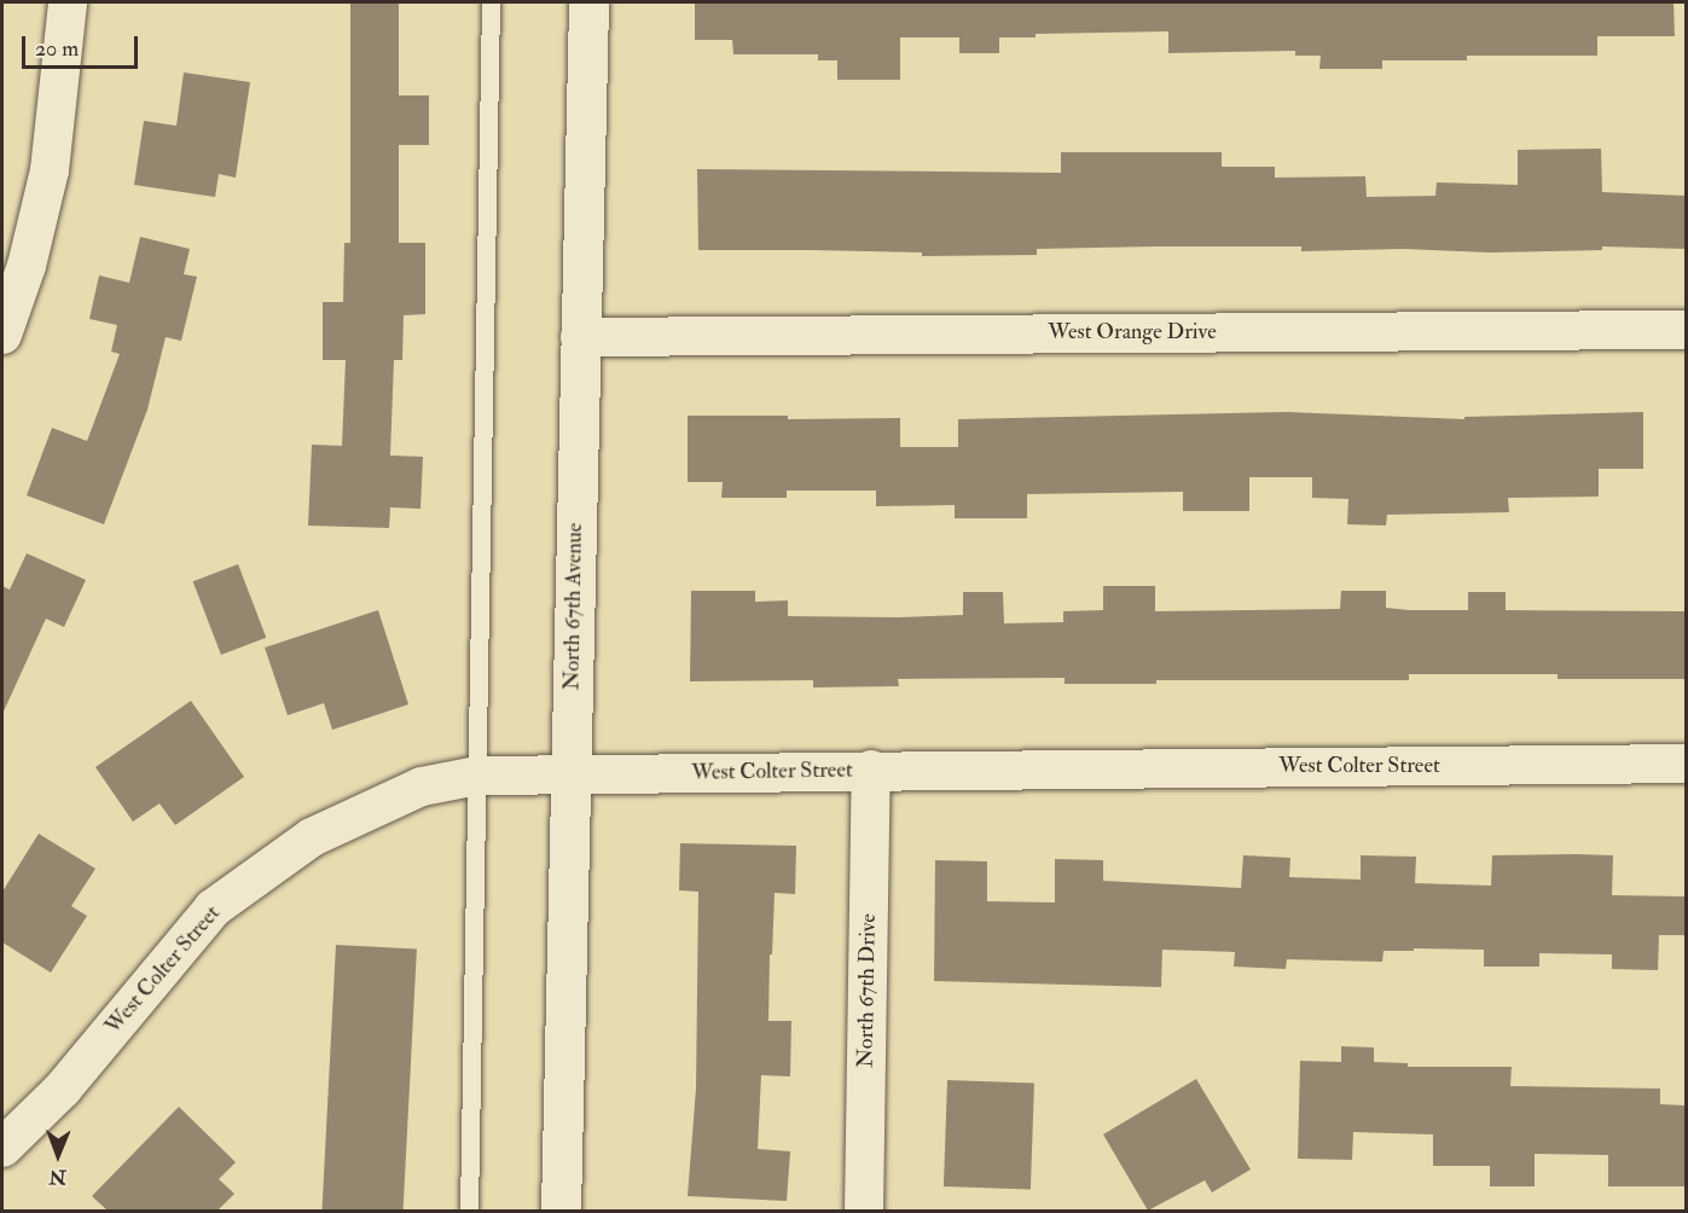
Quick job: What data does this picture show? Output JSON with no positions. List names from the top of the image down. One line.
{"streets":{"main road":["North 67th Avenue"],"street":["West Orange Drive","West Colter Street","North 67th Drive"]},"crossings":[["West Orange Drive","North 67th Avenue"],["North 67th Avenue","West Colter Street"],["West Colter Street","North 67th Drive"]],"scale_bar":"20 m","north":"bottom"}
